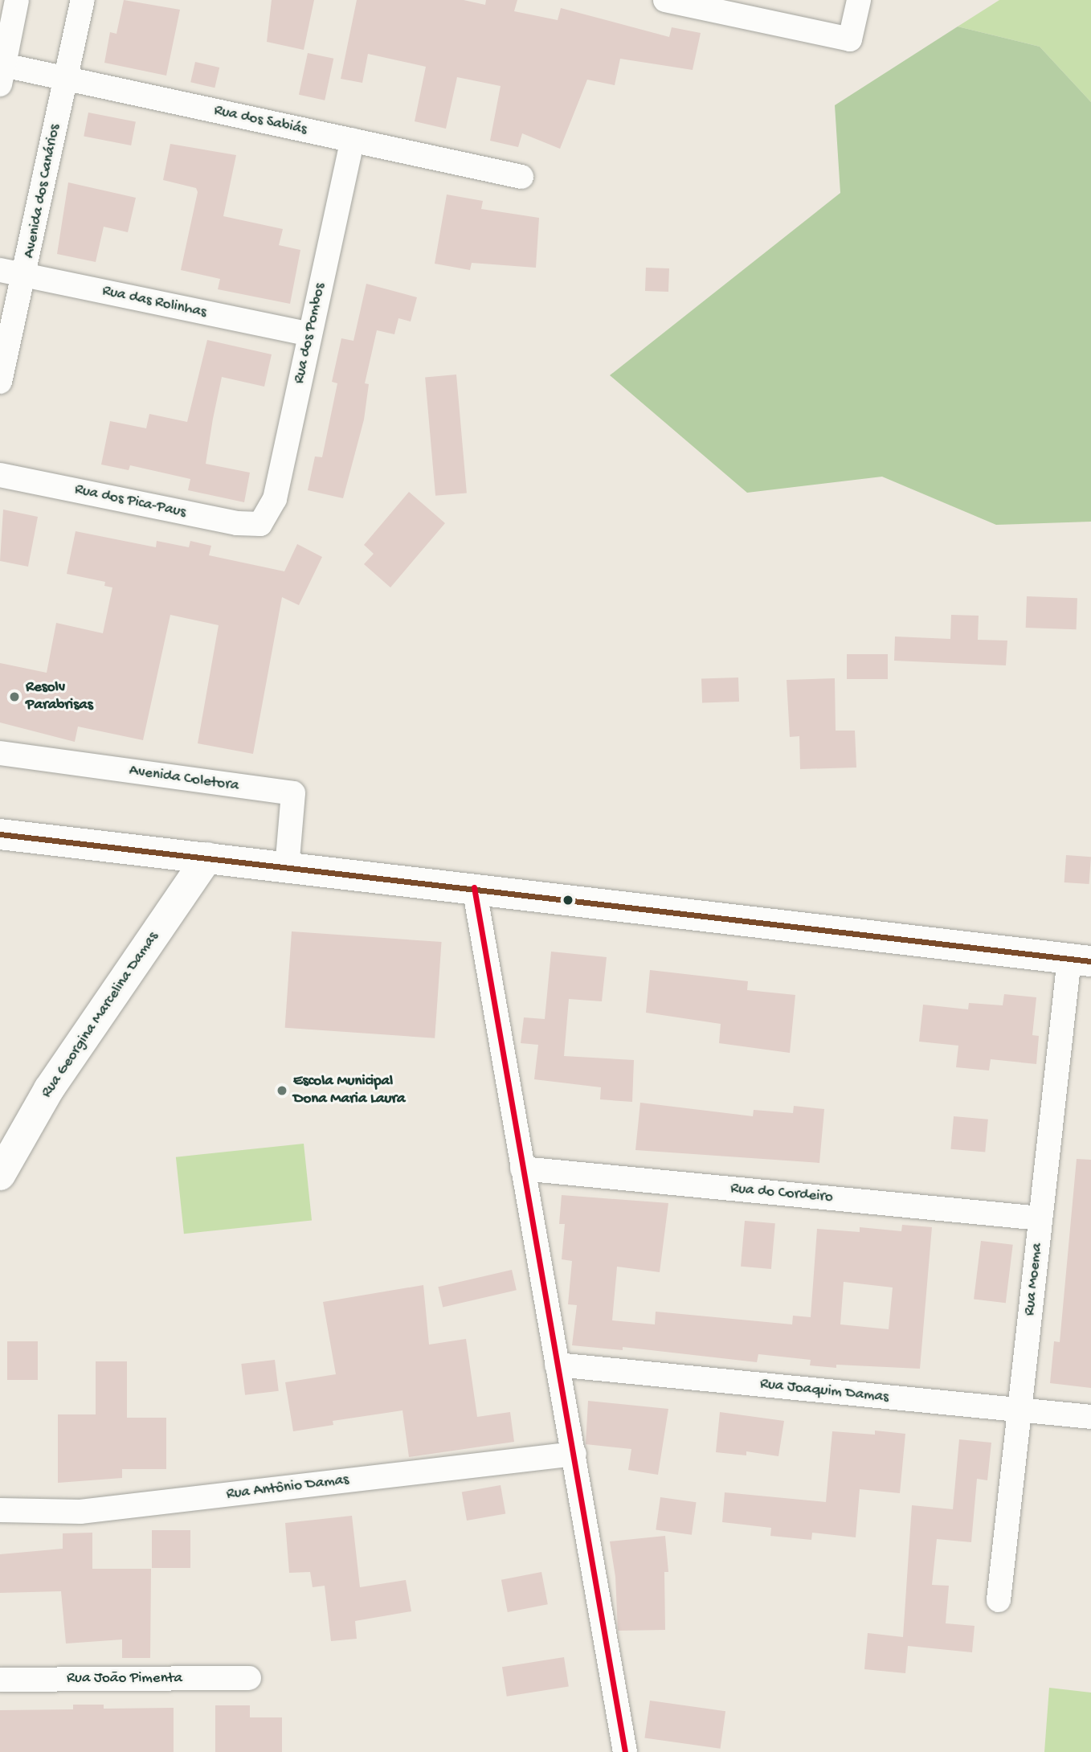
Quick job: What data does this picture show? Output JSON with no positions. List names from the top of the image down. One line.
{"streets":{"main road":["Rua Georgina Marcelina Damas"],"street":["Rua dos Sabiás","Avenida dos Canários","Rua das Rolinhas","Rua dos Pombos","Rua dos Pica-Paus","Avenida Coletora","Rua do Cordeiro","Rua Moema","Rua Joaquim Damas","Rua Antônio Damas","Rua João Pimenta"]},"crossings":[["Rua dos Sabiás","Avenida dos Canários"],["Rua dos Sabiás","Rua dos Pombos"],["Avenida dos Canários","Rua das Rolinhas"],["Rua das Rolinhas","Rua dos Pombos"],["Rua dos Pombos","Rua dos Pica-Paus"],["Rua do Cordeiro","Rua Moema"],["Rua Moema","Rua Joaquim Damas"]],"places":["Resolv Parabrisas","Escola Municipal Dona Maria Laura"]}
